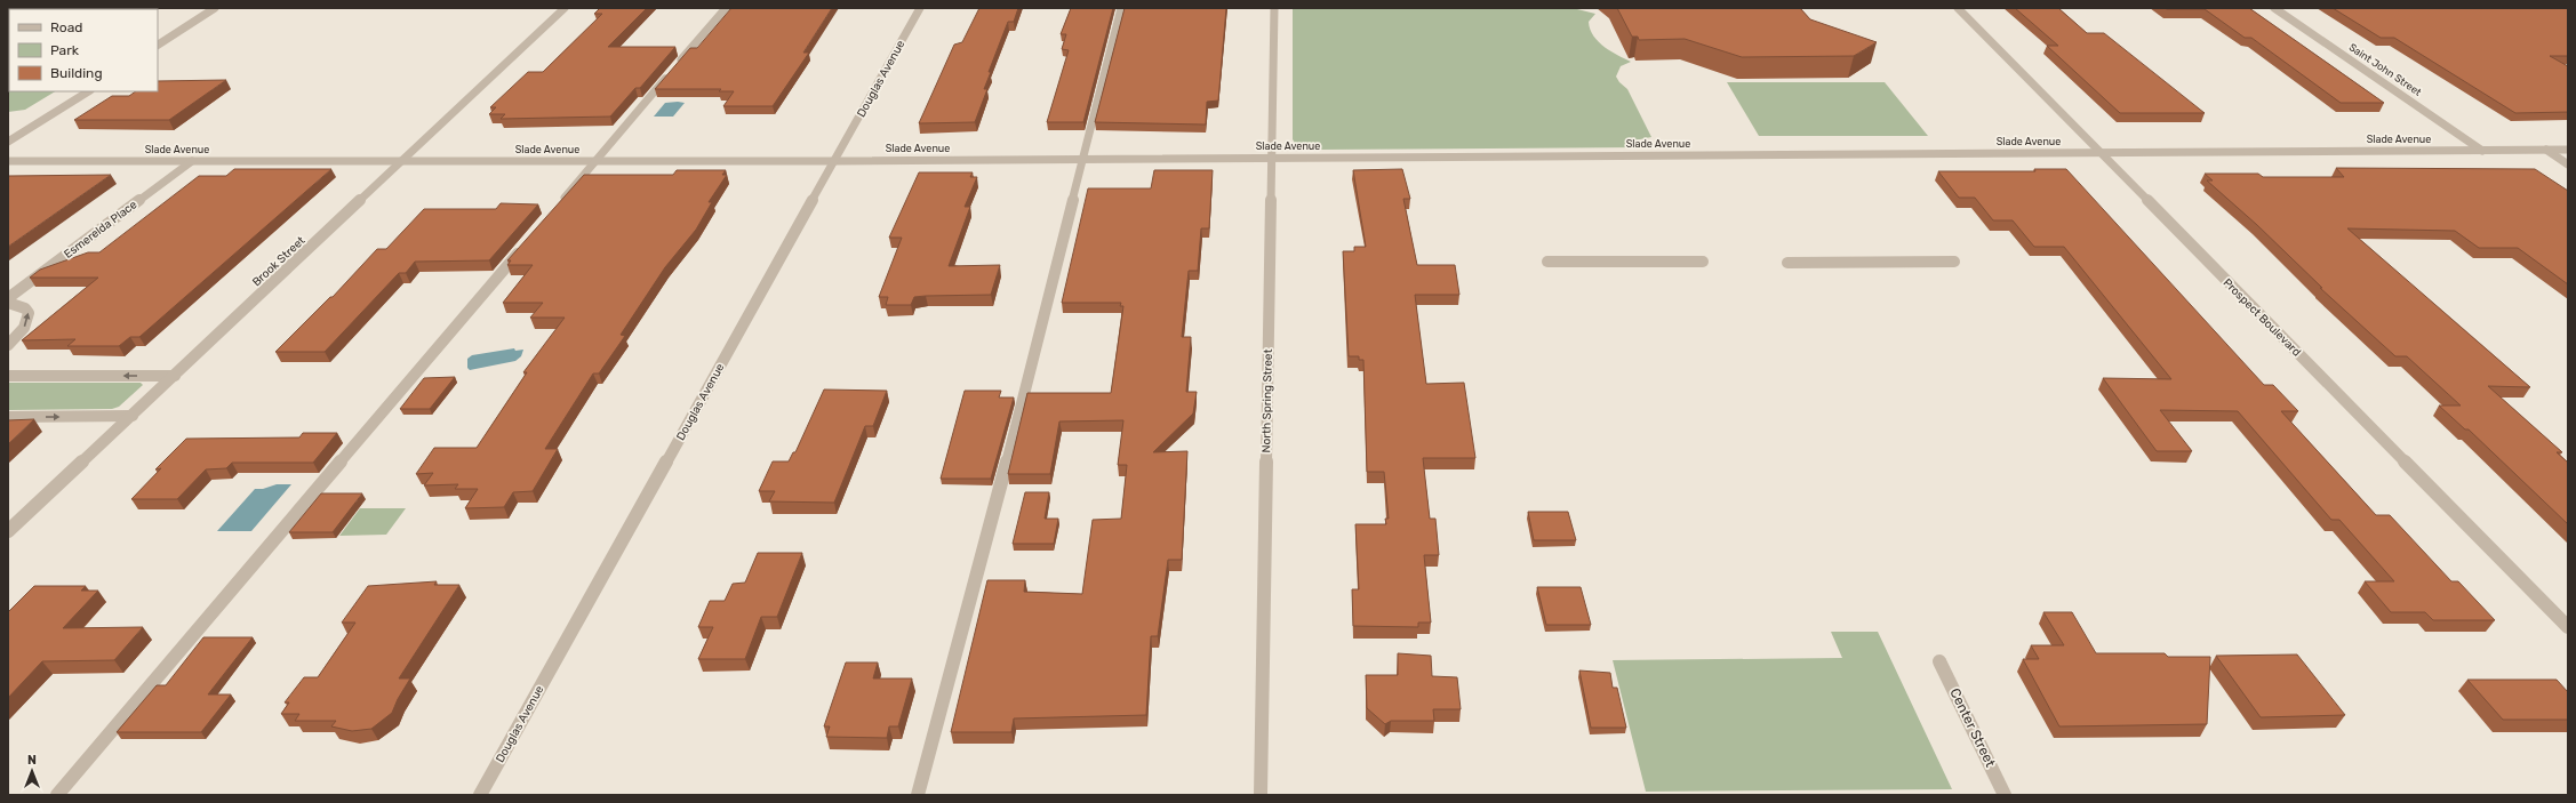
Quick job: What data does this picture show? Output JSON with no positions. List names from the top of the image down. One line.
{"streets":{"street":["Saint John Street","Douglas Avenue","Slade Avenue","Esmerelda Place","Brook Street","Prospect Boulevard","North Spring Street","Center Street"]},"crossings":[["Saint John Street","Slade Avenue"],["Douglas Avenue","Slade Avenue"],["Slade Avenue","Esmerelda Place"],["Slade Avenue","Brook Street"],["Slade Avenue","Prospect Boulevard"],["Slade Avenue","North Spring Street"]],"legend":["Road","Park","Building"],"north":"top"}
